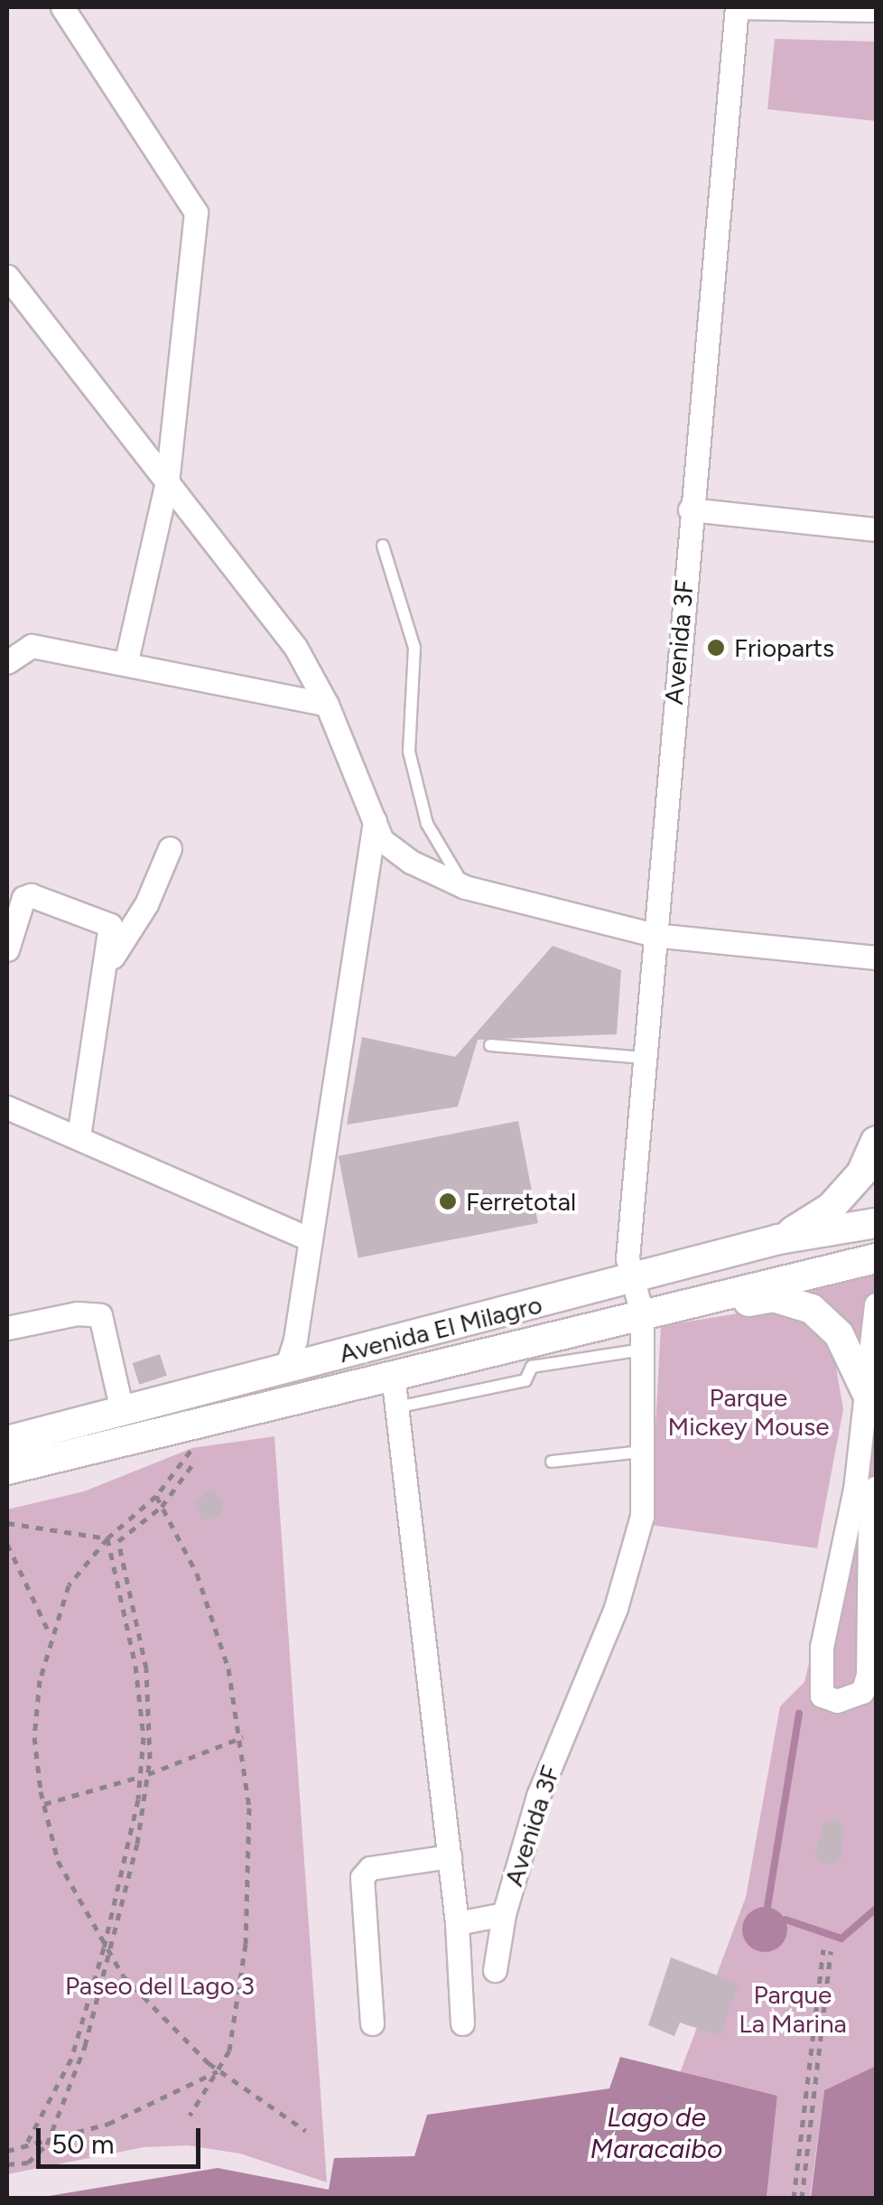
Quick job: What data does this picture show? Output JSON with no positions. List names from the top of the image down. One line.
{"streets":{"main road":["Avenida El Milagro"],"street":["Avenida 3F"]},"crossings":[["Avenida 3F","Avenida El Milagro"]],"water":["Lago de Maracaibo"],"parks":["Parque Mickey Mouse","Paseo del Lago 3","Parque La Marina"],"places":["Frioparts","Ferretotal"],"scale_bar":"50 m"}
